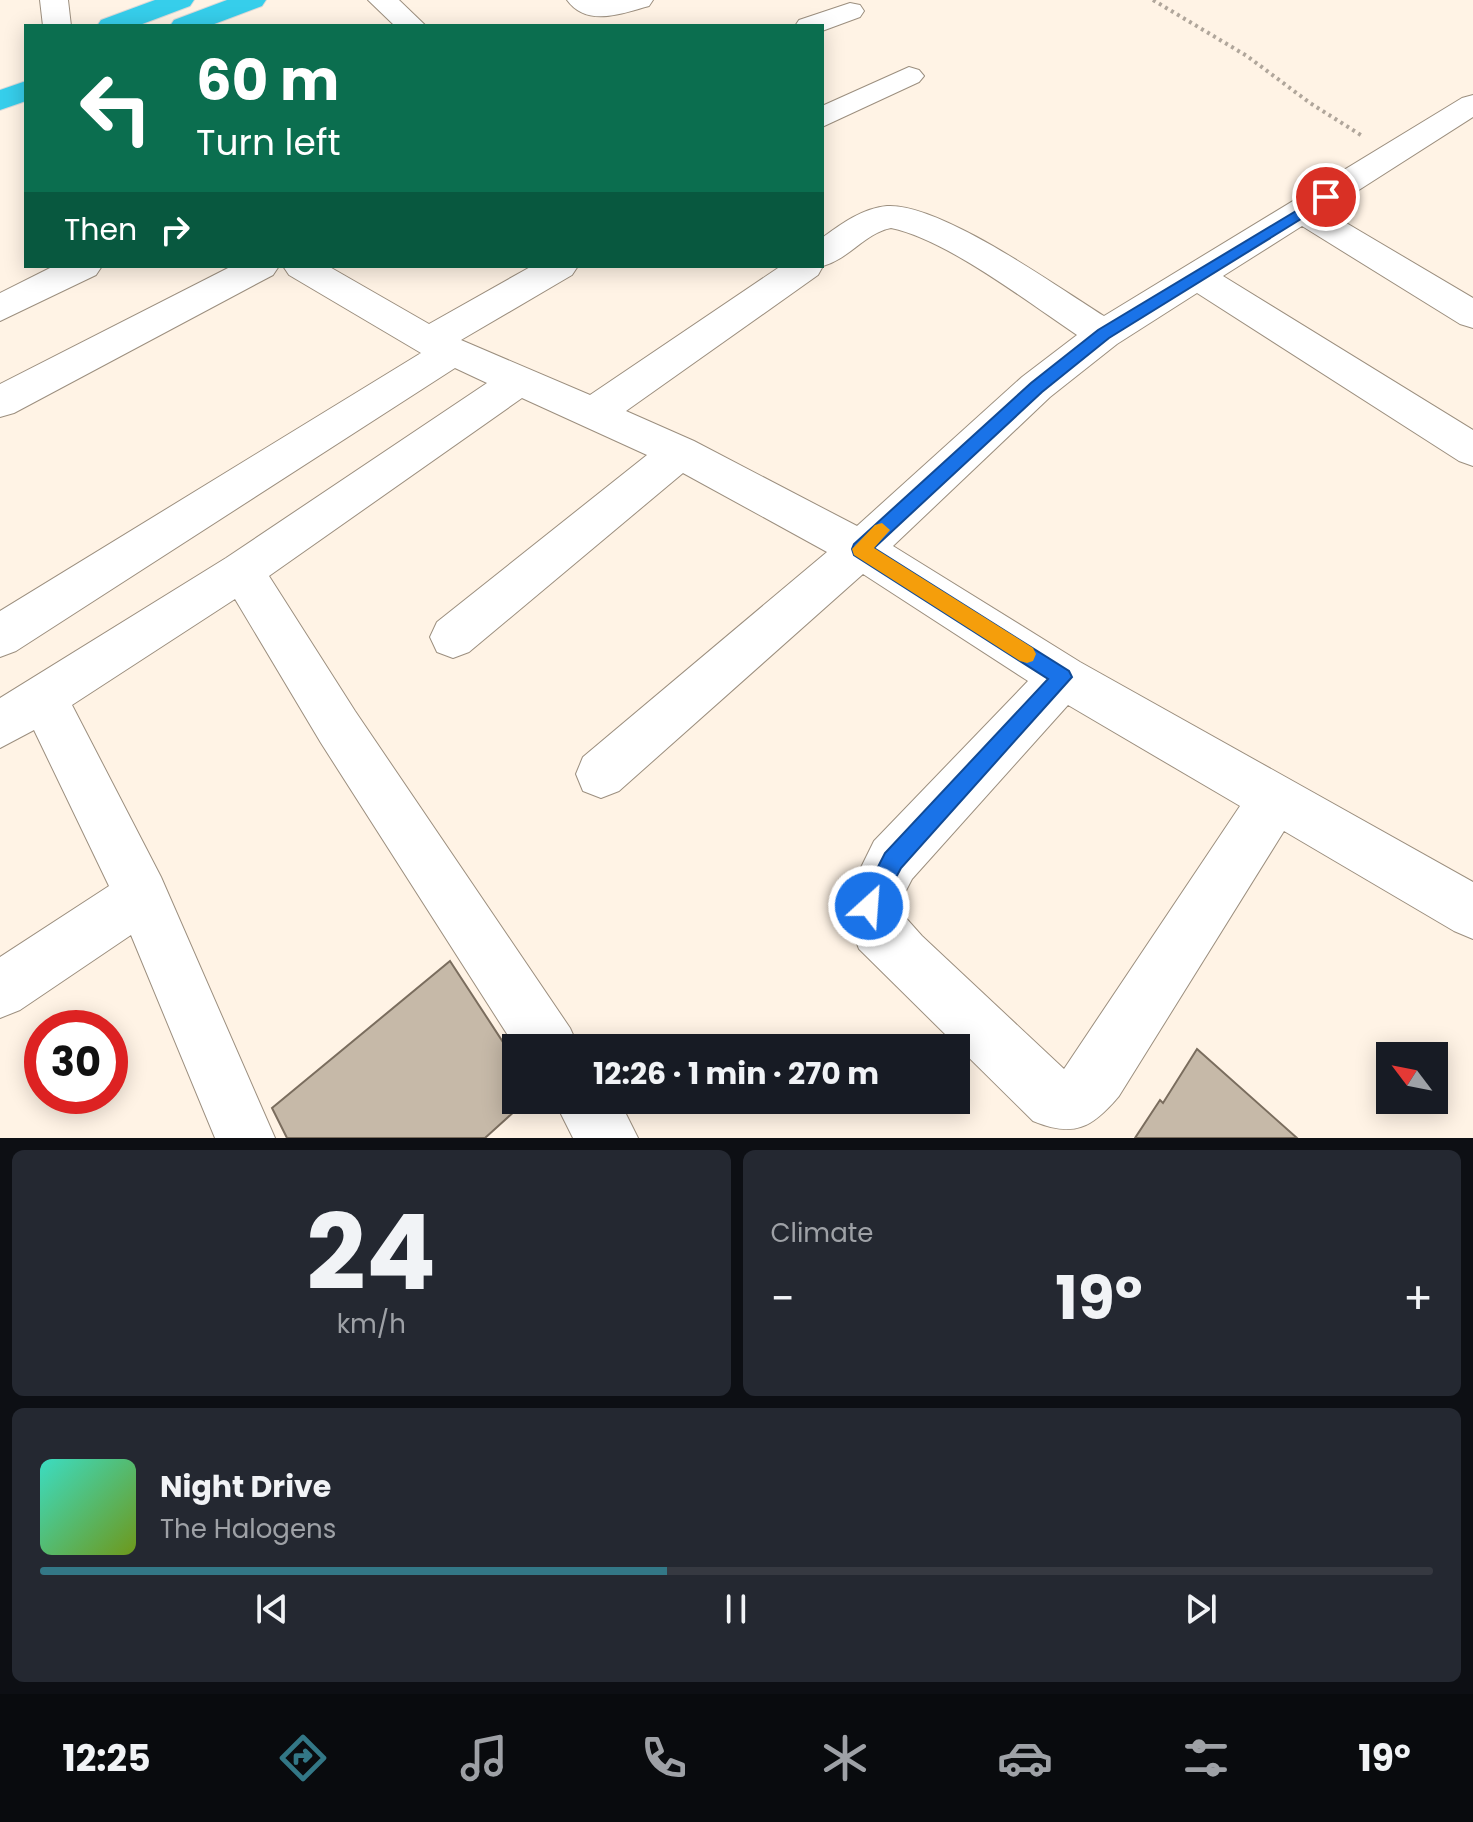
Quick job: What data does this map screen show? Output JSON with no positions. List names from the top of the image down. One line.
{"north":"top left","page":{"turn":["60 m","Turn left"],"then":"Then","limit":"30","trip":"12:26 · 1 min · 270 m","tile":[["24","km/h"],"Climate"],"heat":["−","19°","+"],"song":["Night Drive","The Halogens"],"tabs":["12:25","19°"]}}
